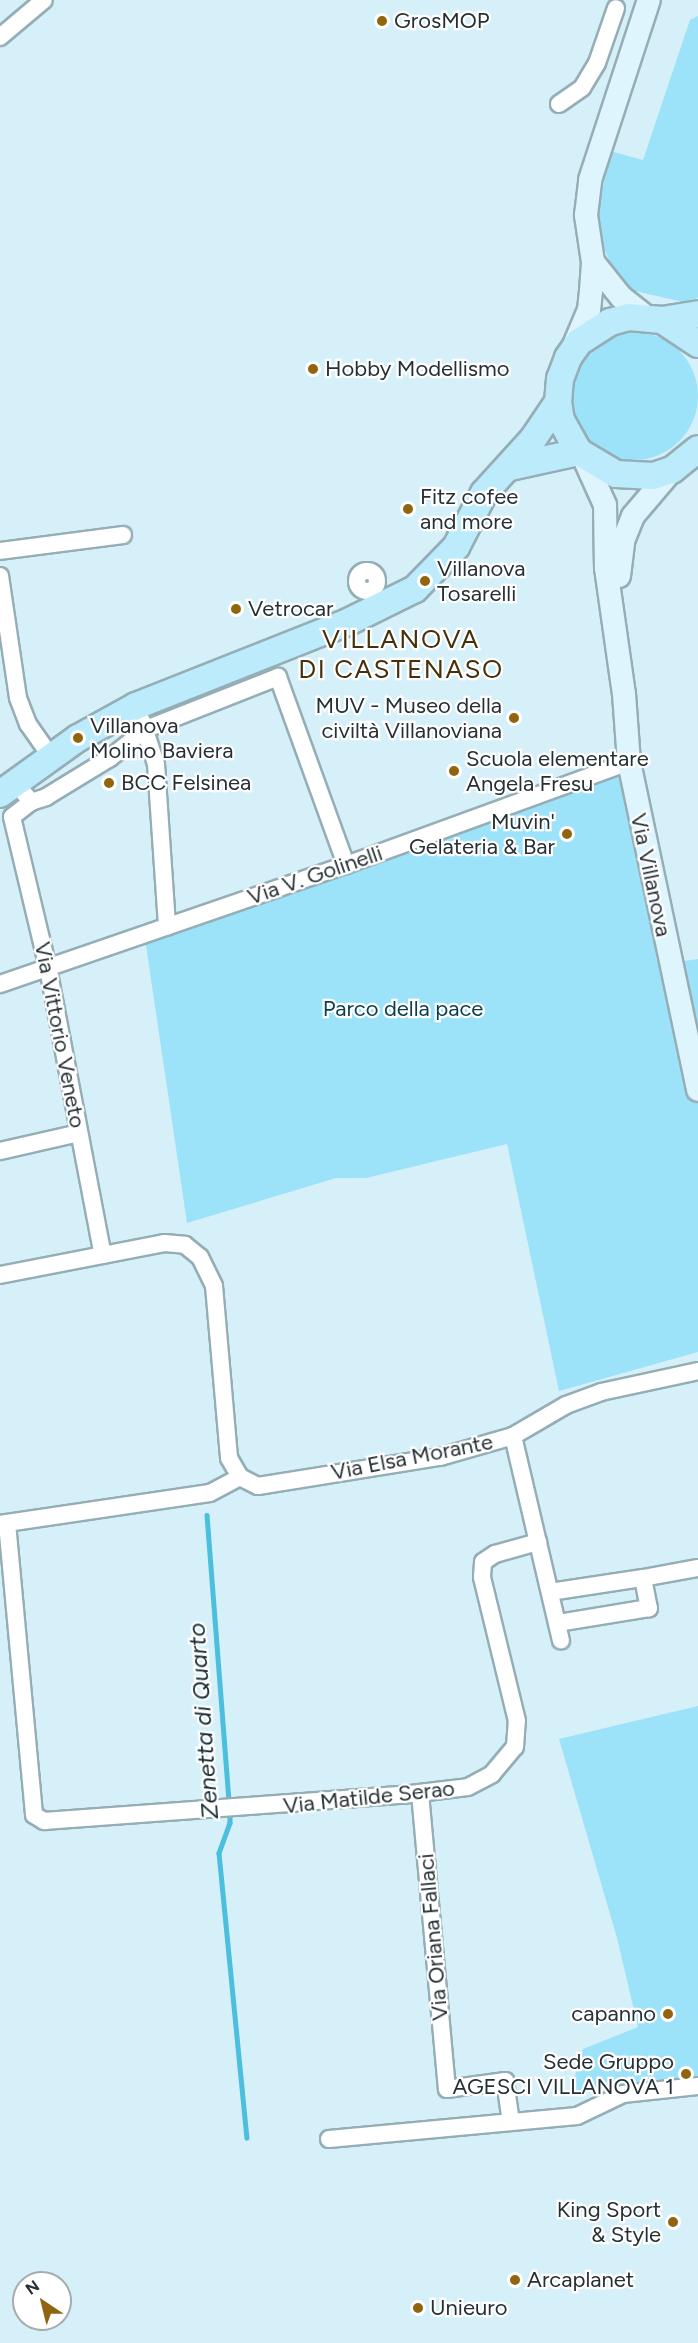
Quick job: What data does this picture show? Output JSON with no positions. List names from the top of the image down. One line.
{"streets":{"main road":["Via Villanova"],"street":["Via V. Golinelli","Via Vittorio Veneto","Via Elsa Morante","Via Matilde Serao","Via Oriana Fallaci"]},"crossings":[["Via V. Golinelli","Via Villanova"],["Via V. Golinelli","Via Vittorio Veneto"],["Via Matilde Serao","Via Oriana Fallaci"]],"districts":["VILLANOVA DI CASTENASO"],"water":["Zenetta di Quarto"],"parks":["Parco della pace"],"places":["GrosMOP","Hobby Modellismo","Fitz cofee and more","Villanova Tosarelli","Vetrocar","MUV - Museo della civiltà Villanoviana","Villanova Molino Baviera","Scuola elementare Angela Fresu","BCC Felsinea","Muvin' Gelateria & Bar","capanno","Sede Gruppo AGESCI VILLANOVA 1","King Sport & Style","Arcaplanet","Unieuro"],"north":"top left"}
